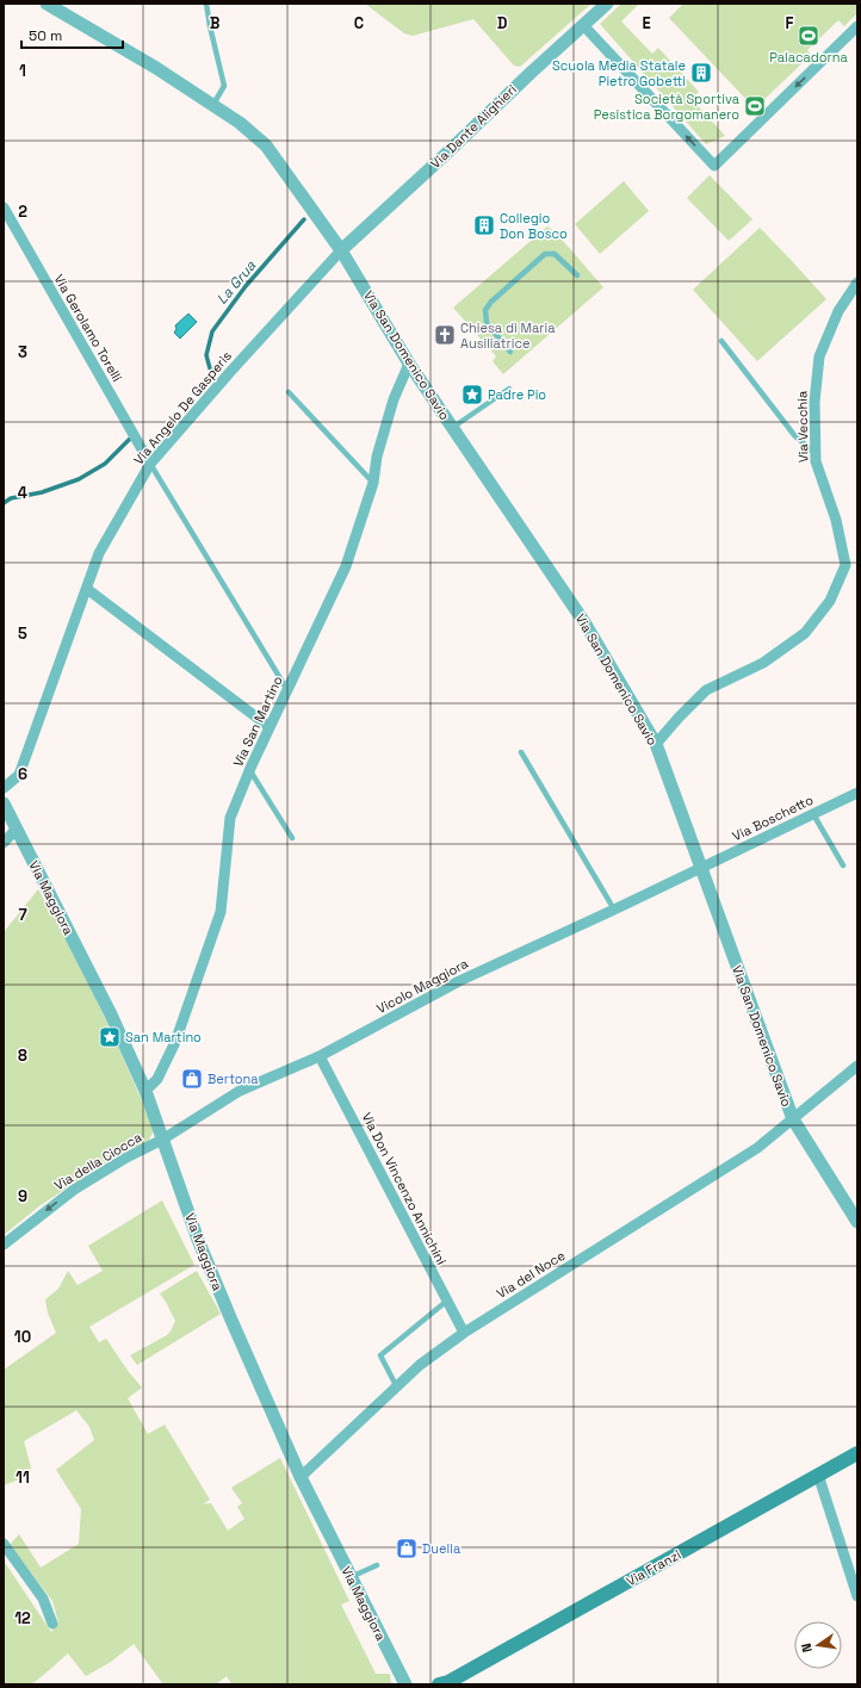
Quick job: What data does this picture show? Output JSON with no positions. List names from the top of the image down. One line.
{"streets":{"main road":["Via Franzi"],"street":["Via Dante Alighieri","Via Gerolamo Torelli","Via San Domenico Savio","Via Angelo De Gasperis","Via Vecchia","Via San Martino","Via Boschetto","Via Maggiora","Vicolo Maggiora","Via della Ciocca","Via Don Vincenzo Annichini","Via del Noce"]},"crossings":[["Via Dante Alighieri","Via San Domenico Savio"],["Via Dante Alighieri","Via Angelo De Gasperis"],["Via Gerolamo Torelli","Via Angelo De Gasperis"],["Via San Domenico Savio","Via Angelo De Gasperis"],["Via San Domenico Savio","Via Vecchia"],["Via San Domenico Savio","Via San Martino"],["Via San Domenico Savio","Via Boschetto"],["Via San Domenico Savio","Vicolo Maggiora"],["Via San Domenico Savio","Via del Noce"],["Via San Martino","Via Maggiora"],["Via Boschetto","Vicolo Maggiora"],["Via Maggiora","Vicolo Maggiora"],["Via Maggiora","Via della Ciocca"],["Via Maggiora","Via del Noce"],["Vicolo Maggiora","Via della Ciocca"],["Vicolo Maggiora","Via Don Vincenzo Annichini"],["Via Don Vincenzo Annichini","Via del Noce"]],"one_way":["Via della Ciocca"],"water":["La Grua"],"places":{"sports":["Palacadorna","Società Sportiva Pesistica Borgomanero"],"building":["Scuola Media Statale Pietro Gobetti","Collegio Don Bosco"],"church":["Chiesa di Maria Ausiliatrice"],"place":["Padre Pio","San Martino"],"shop":["Bertona","Duella"]},"scale_bar":"50 m","north":"left","grid":{"columns":["B","C","D","E","F"],"rows":["1","2","3","4","5","6","7","8","9","10","11","12"]}}
